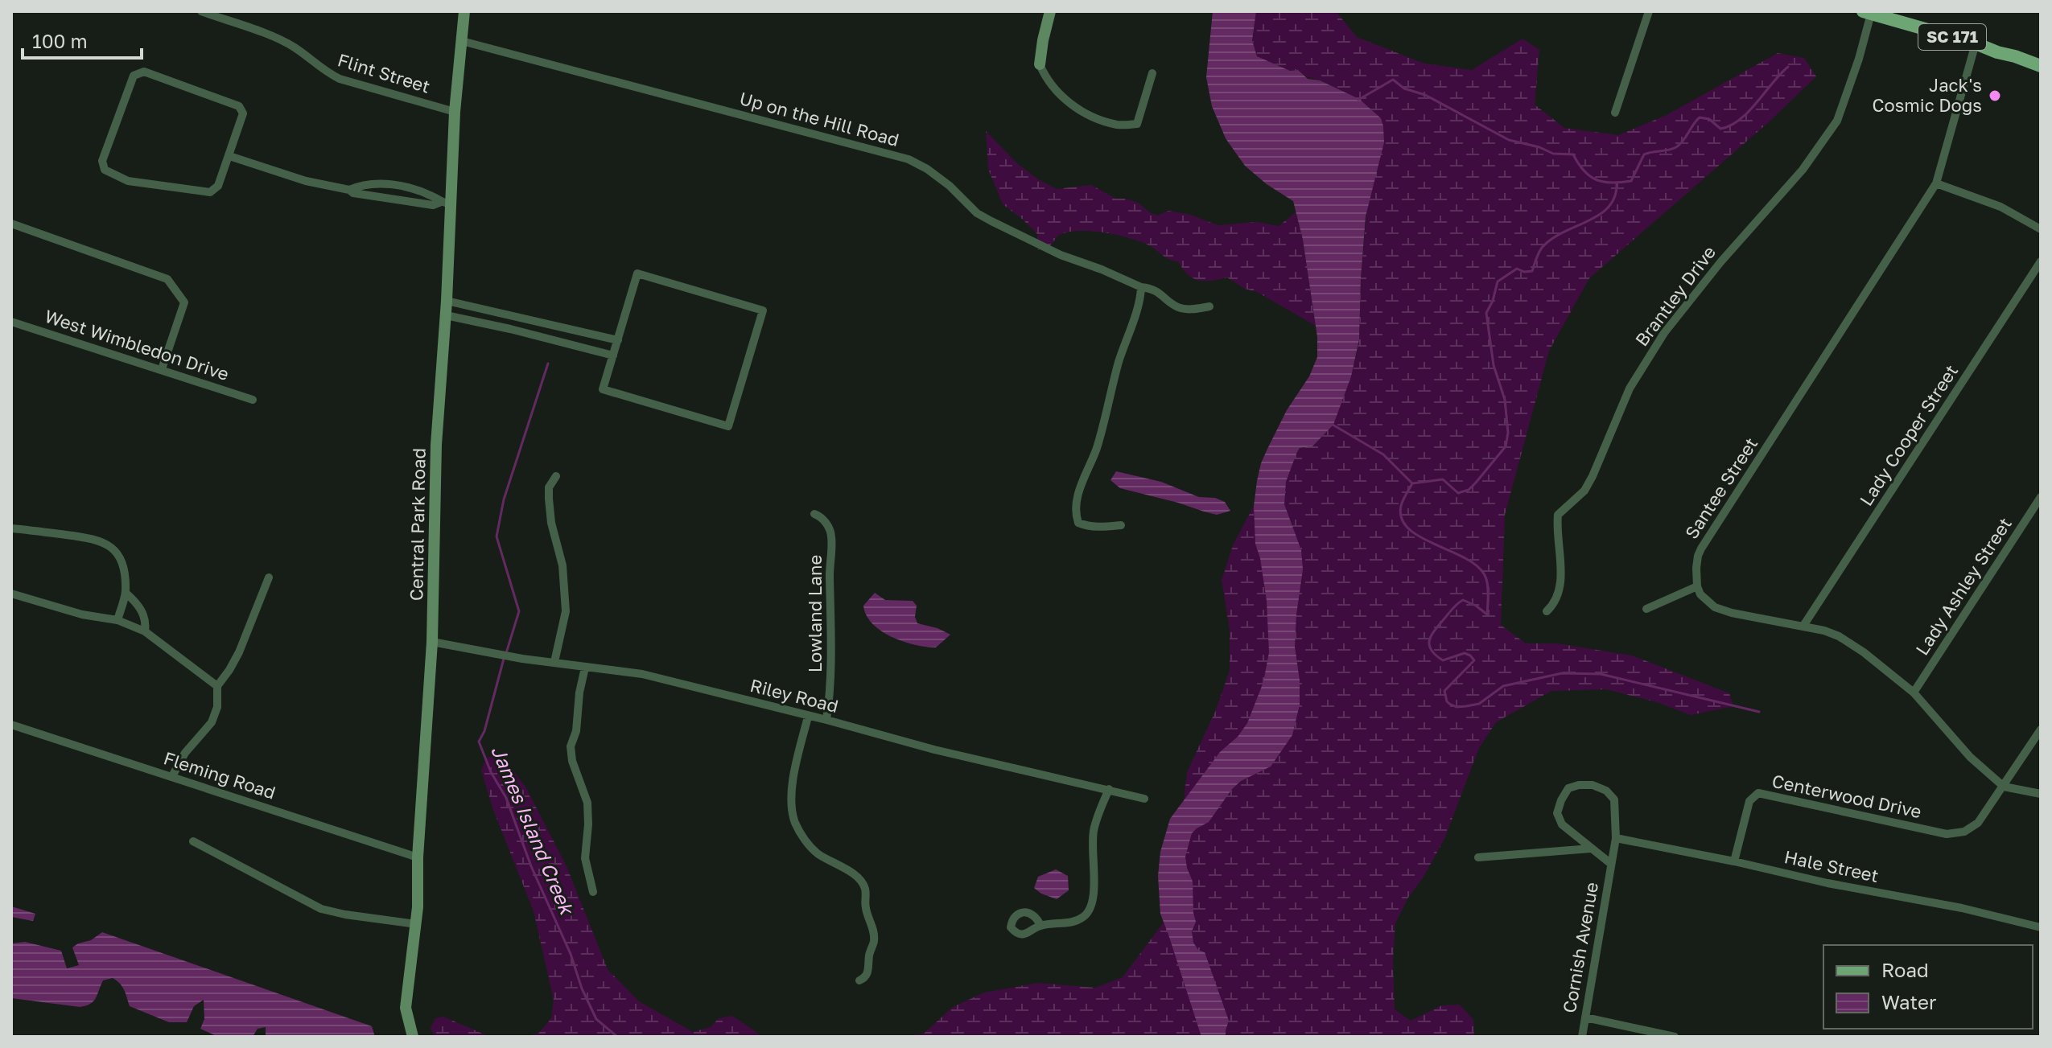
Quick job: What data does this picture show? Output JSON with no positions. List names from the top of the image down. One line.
{"streets":{"main road":["SC 171"],"street":["Flint Street","Up on the Hill Road","Brantley Drive","West Wimbledon Drive","Lady Cooper Street","Santee Street","Central Park Road","Lady Ashley Street","Lowland Lane","Riley Road","Fleming Road","Centerwood Drive","Hale Street","Cornish Avenue"]},"crossings":[["SC 171","Brantley Drive"],["SC 171","Santee Street"],["Flint Street","Central Park Road"],["Up on the Hill Road","Central Park Road"],["Central Park Road","Riley Road"],["Central Park Road","Fleming Road"],["Lowland Lane","Riley Road"],["Centerwood Drive","Hale Street"],["Hale Street","Cornish Avenue"]],"water":["James Island Creek"],"places":["Jack's Cosmic Dogs"],"legend":["Road","Water"],"scale_bar":"100 m"}
